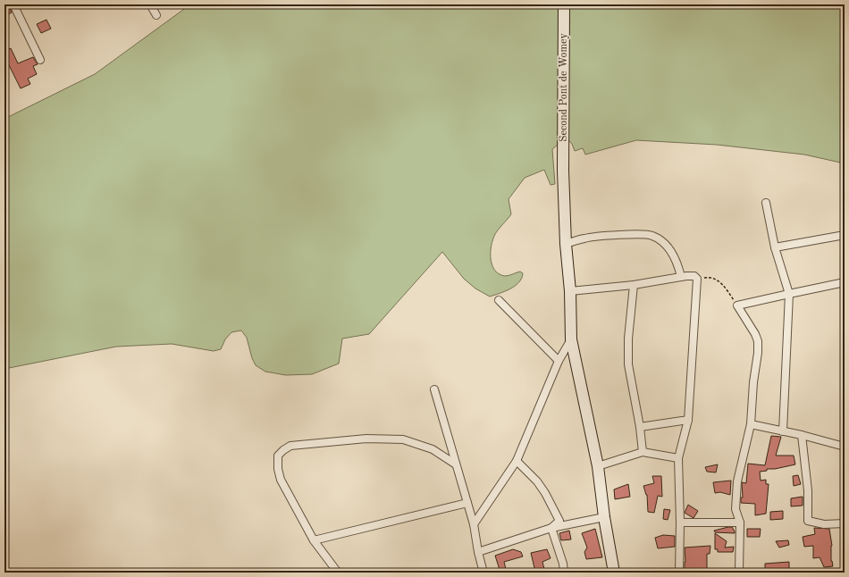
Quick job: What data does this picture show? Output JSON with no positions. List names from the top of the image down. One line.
{"streets":{"main road":["Second Pont de Womey"]}}
